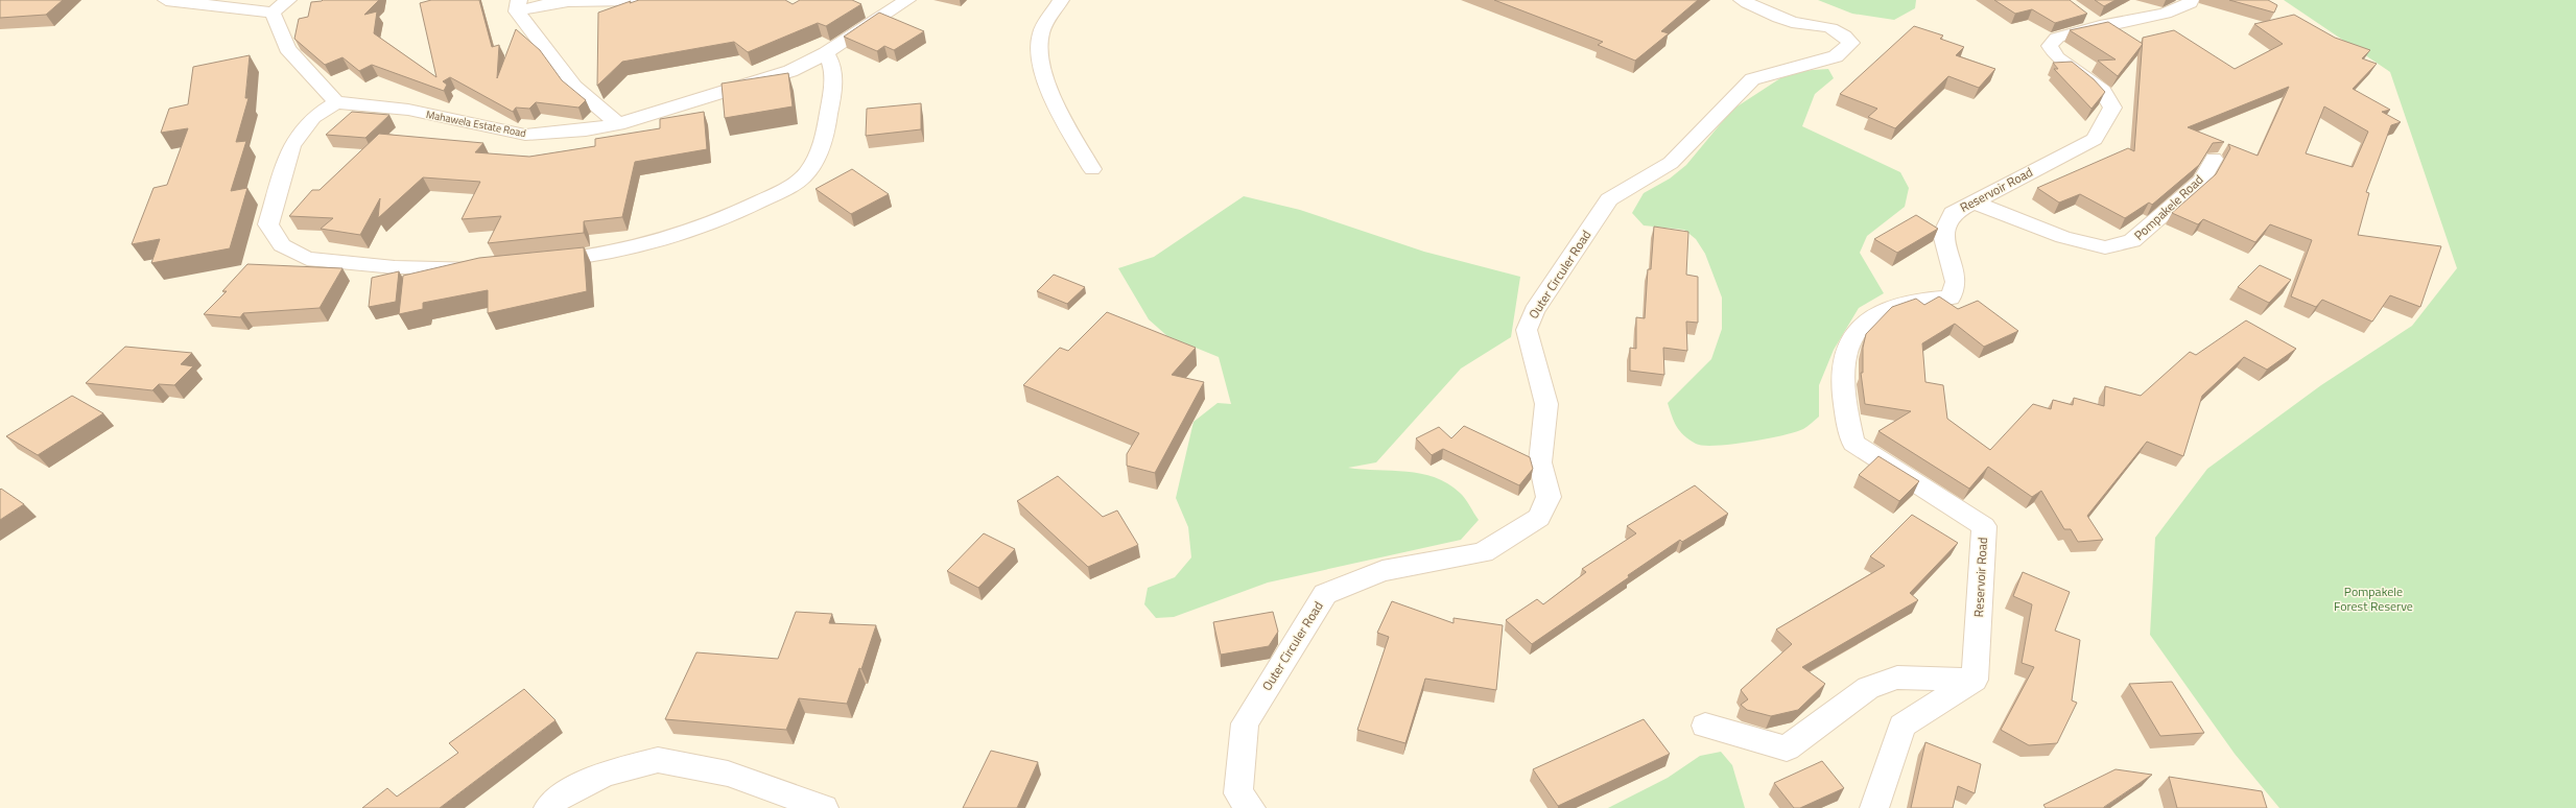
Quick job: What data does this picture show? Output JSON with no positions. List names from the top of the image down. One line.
{"streets":{"street":["Mahawela Estate Road","Reservoir Road","Pompakele Road","Outer Circuler Road"]},"crossings":[["Reservoir Road","Pompakele Road"]],"parks":["Pompakele Forest Reserve"]}
